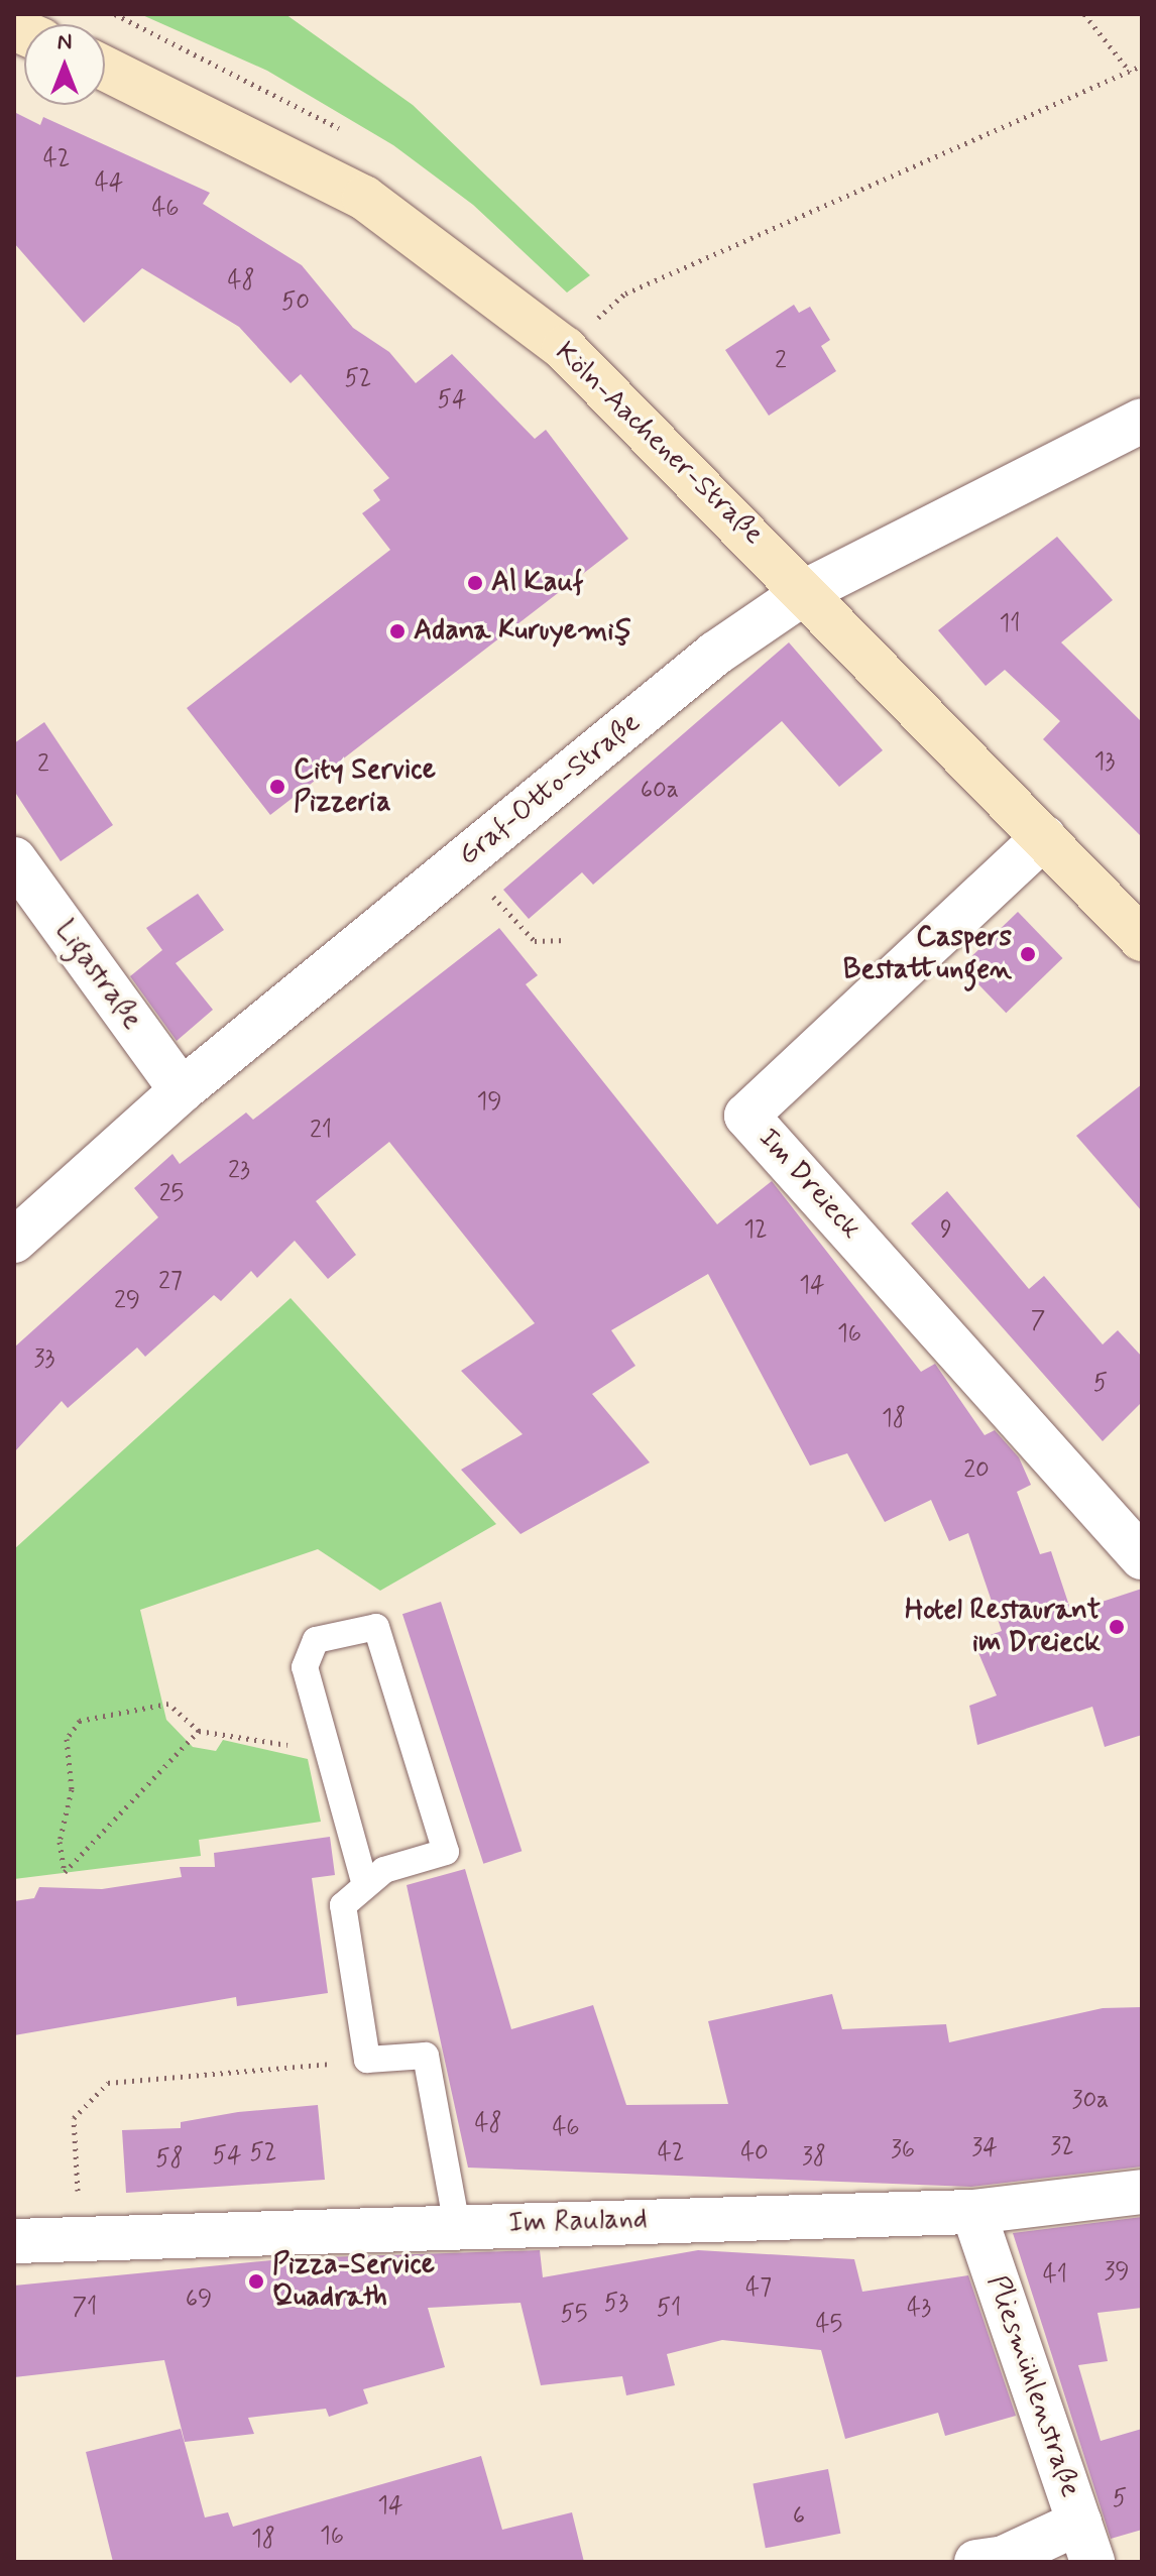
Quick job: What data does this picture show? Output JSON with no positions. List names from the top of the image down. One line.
{"streets":{"main road":["Köln-Aachener-Straße"],"street":["Graf-Otto-Straße","Ligastraße","Im Dreieck","Im Rauland","Pliesmühlenstraße"]},"crossings":[["Köln-Aachener-Straße","Graf-Otto-Straße"],["Köln-Aachener-Straße","Im Dreieck"],["Graf-Otto-Straße","Ligastraße"],["Im Rauland","Pliesmühlenstraße"]],"places":["Al Kauf","Adana Kuruyemiş","City Service Pizzeria","Caspers Bestattungen","Hotel Restaurant im Dreieck","Pizza-Service Quadrath"],"house_numbers":["42","44","46","48","50","2","52","54","11","13","2","60a","19","21","23","25","12","9","27","14","29","7","16","33","5","18","20","30a","48","46","32","34","36","52","42","40","54","38","58","39","41","47","69","53","71","51","43","55","45","5","14","6","16","18"],"north":"top"}
